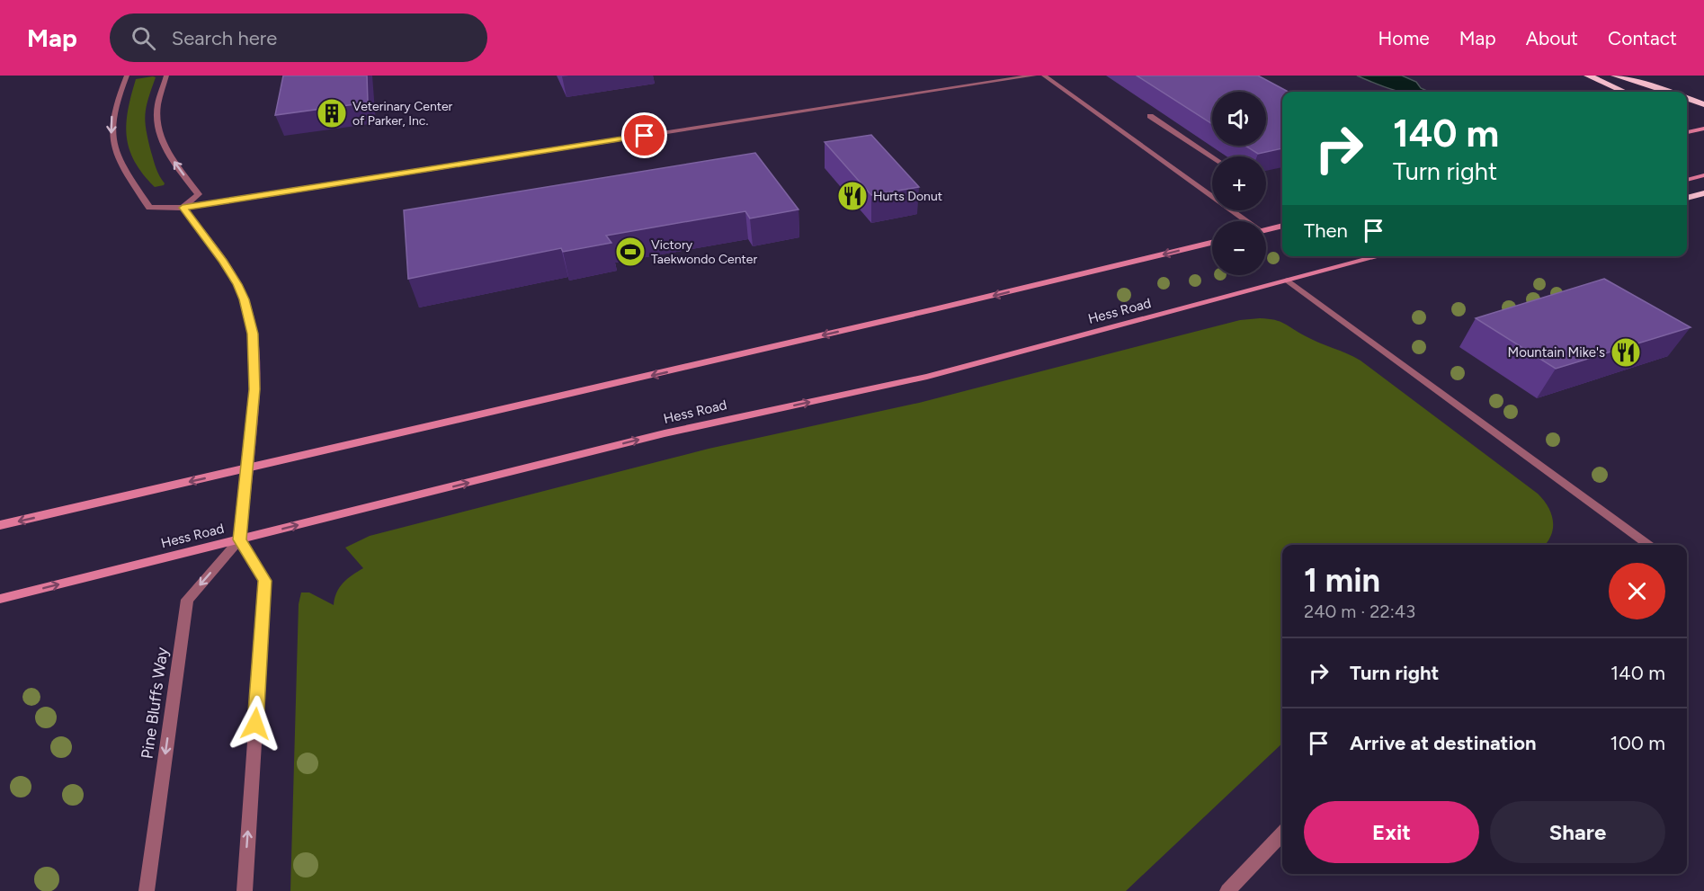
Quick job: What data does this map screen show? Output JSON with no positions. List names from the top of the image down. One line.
{"streets":{"main road":["Hess Road"],"street":["Pine Bluffs Way"]},"crossings":[["Hess Road","Pine Bluffs Way"]],"places":{"building":["Veterinary Center of Parker, Inc."],"restaurant":["Hurts Donut","Mountain Mike's"],"sports":["Victory Taekwondo Center"]},"page":{"header":"Map","search":"Search here","nav":["Home","Map","About","Contact"],"map_buttons":["+","−"],"turn":["140 m","Turn right"],"then":"Then","heading":["1 min","240 m · 22:43"],"list":[{"name":"Turn right","value":"140 m"},{"name":"Arrive at destination","value":"100 m"}],"buttons":["Exit","Share"]}}
